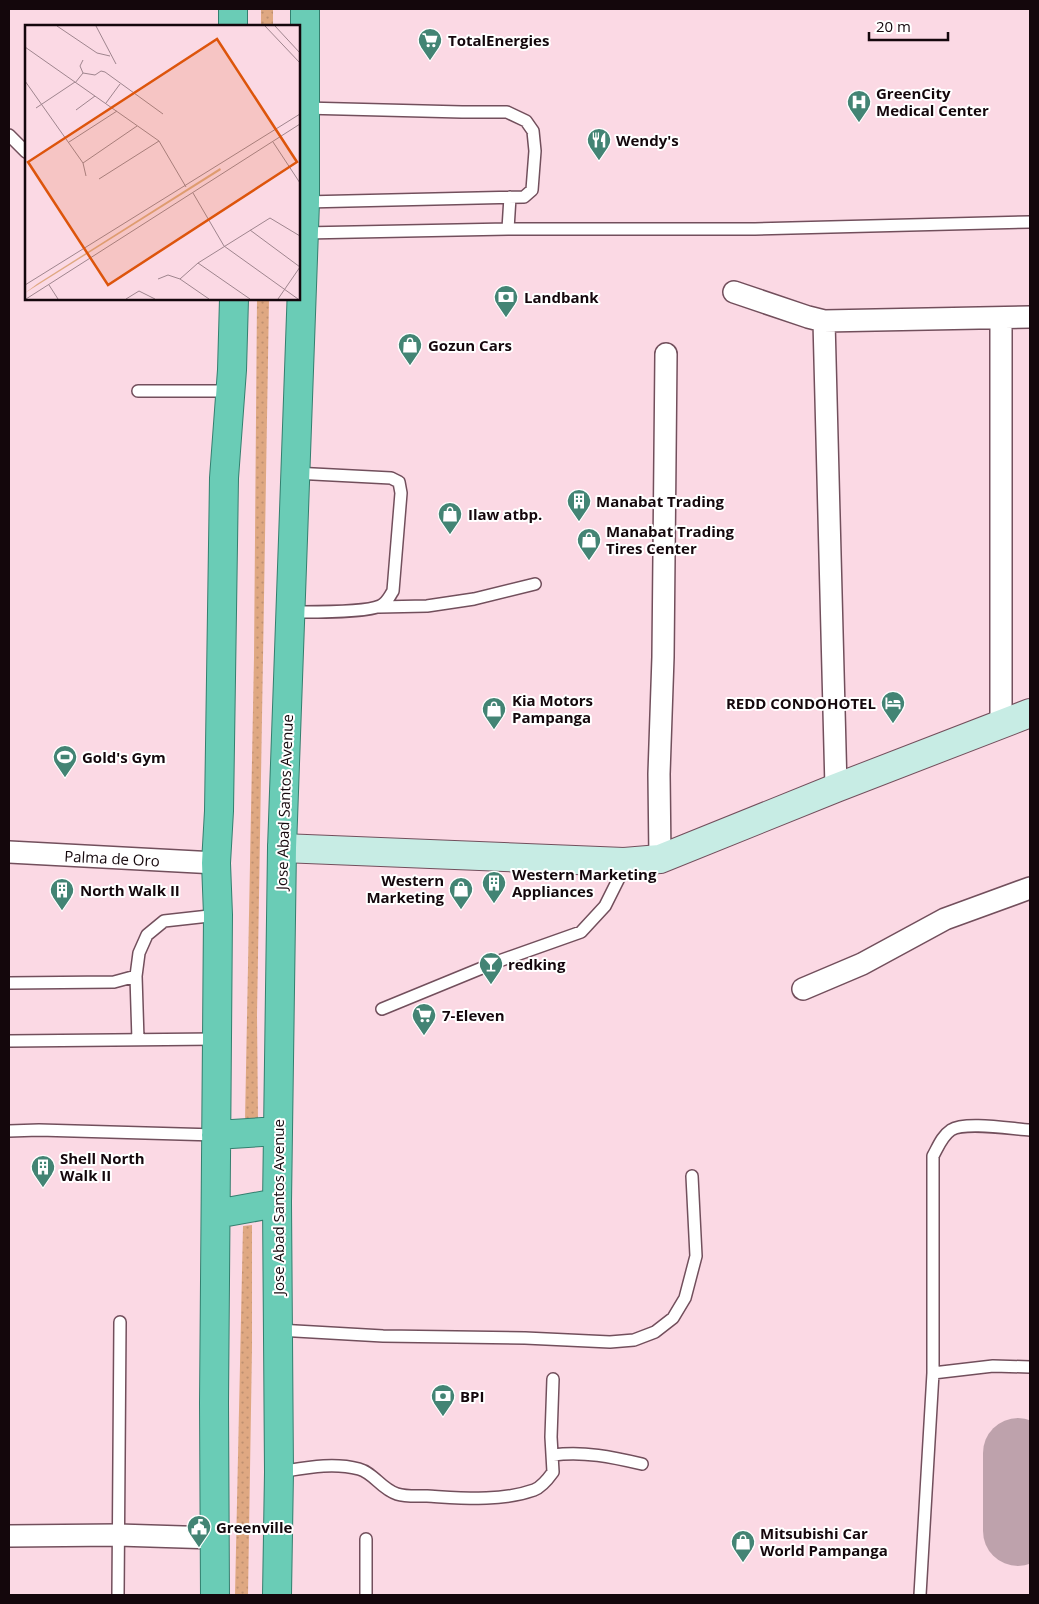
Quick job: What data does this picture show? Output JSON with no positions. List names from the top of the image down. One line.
{"streets":{"highway":["Jose Abad Santos Avenue"],"street":["Palma de Oro"]},"places":{"supermarket":["TotalEnergies","7-Eleven"],"hospital":["GreenCity Medical Center"],"restaurant":["Wendy's"],"bank":["Landbank","BPI"],"shop":["Gozun Cars","Ilaw atbp.","Manabat Trading Tires Center","Kia Motors Pampanga","Western Marketing","Mitsubishi Car World Pampanga"],"building":["Manabat Trading","Western Marketing Appliances","North Walk II","Shell North Walk II"],"hotel":["REDD CONDOHOTEL"],"sports":["Gold's Gym"],"bar":["redking"],"public building":["Greenville"]},"scale_bar":"20 m"}
